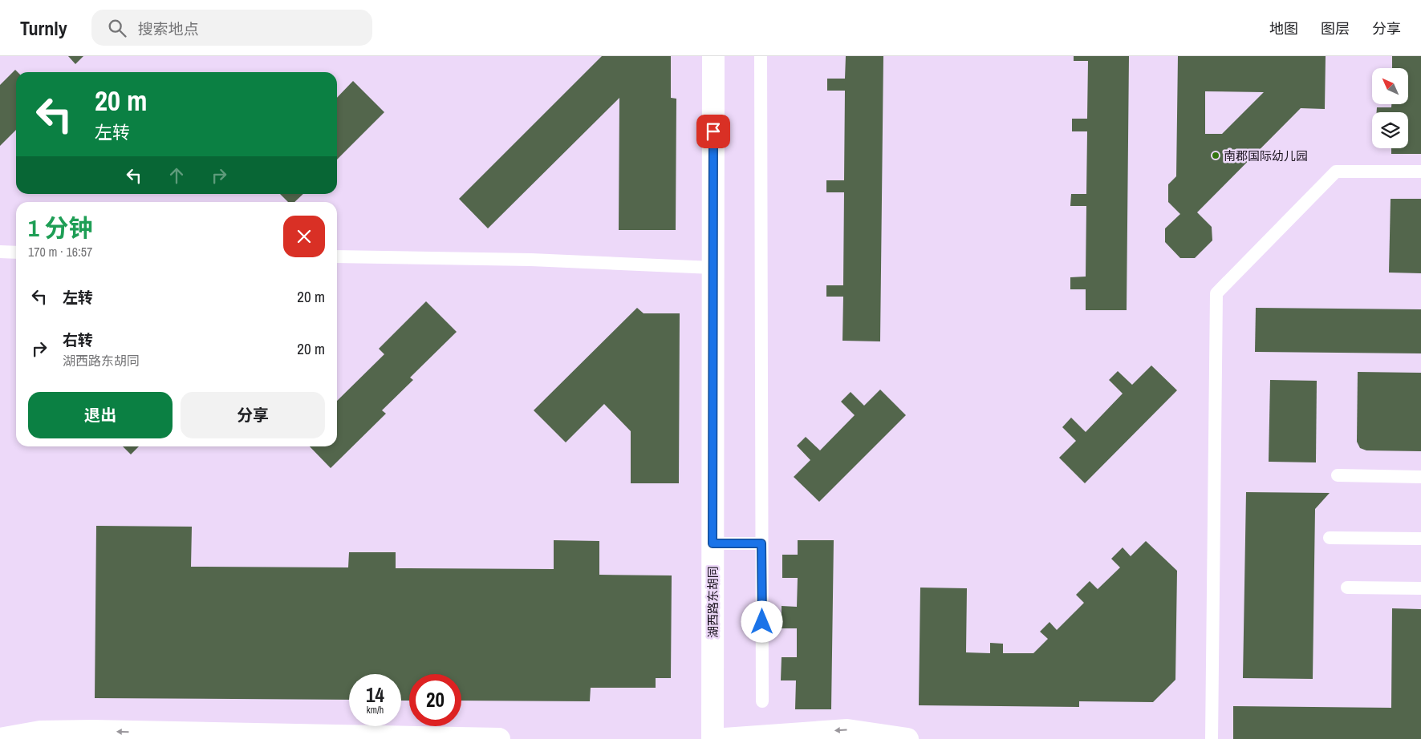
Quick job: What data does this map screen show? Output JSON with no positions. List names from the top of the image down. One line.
{"streets":{"street":["湖西路东胡同"]},"places":["南郡国际幼儿园"],"north":"top left","page":{"header":"Turnly","search":"搜索地点","nav":["地图","图层","分享"],"turn":["20 m","左转"],"heading":["1 分钟","170 m · 16:57"],"list":[{"name":"左转","value":"20 m"},{"name":"右转","note":"湖西路东胡同","value":"20 m"}],"buttons":["退出","分享"],"speed":"14 km/h","limit":"20"}}
